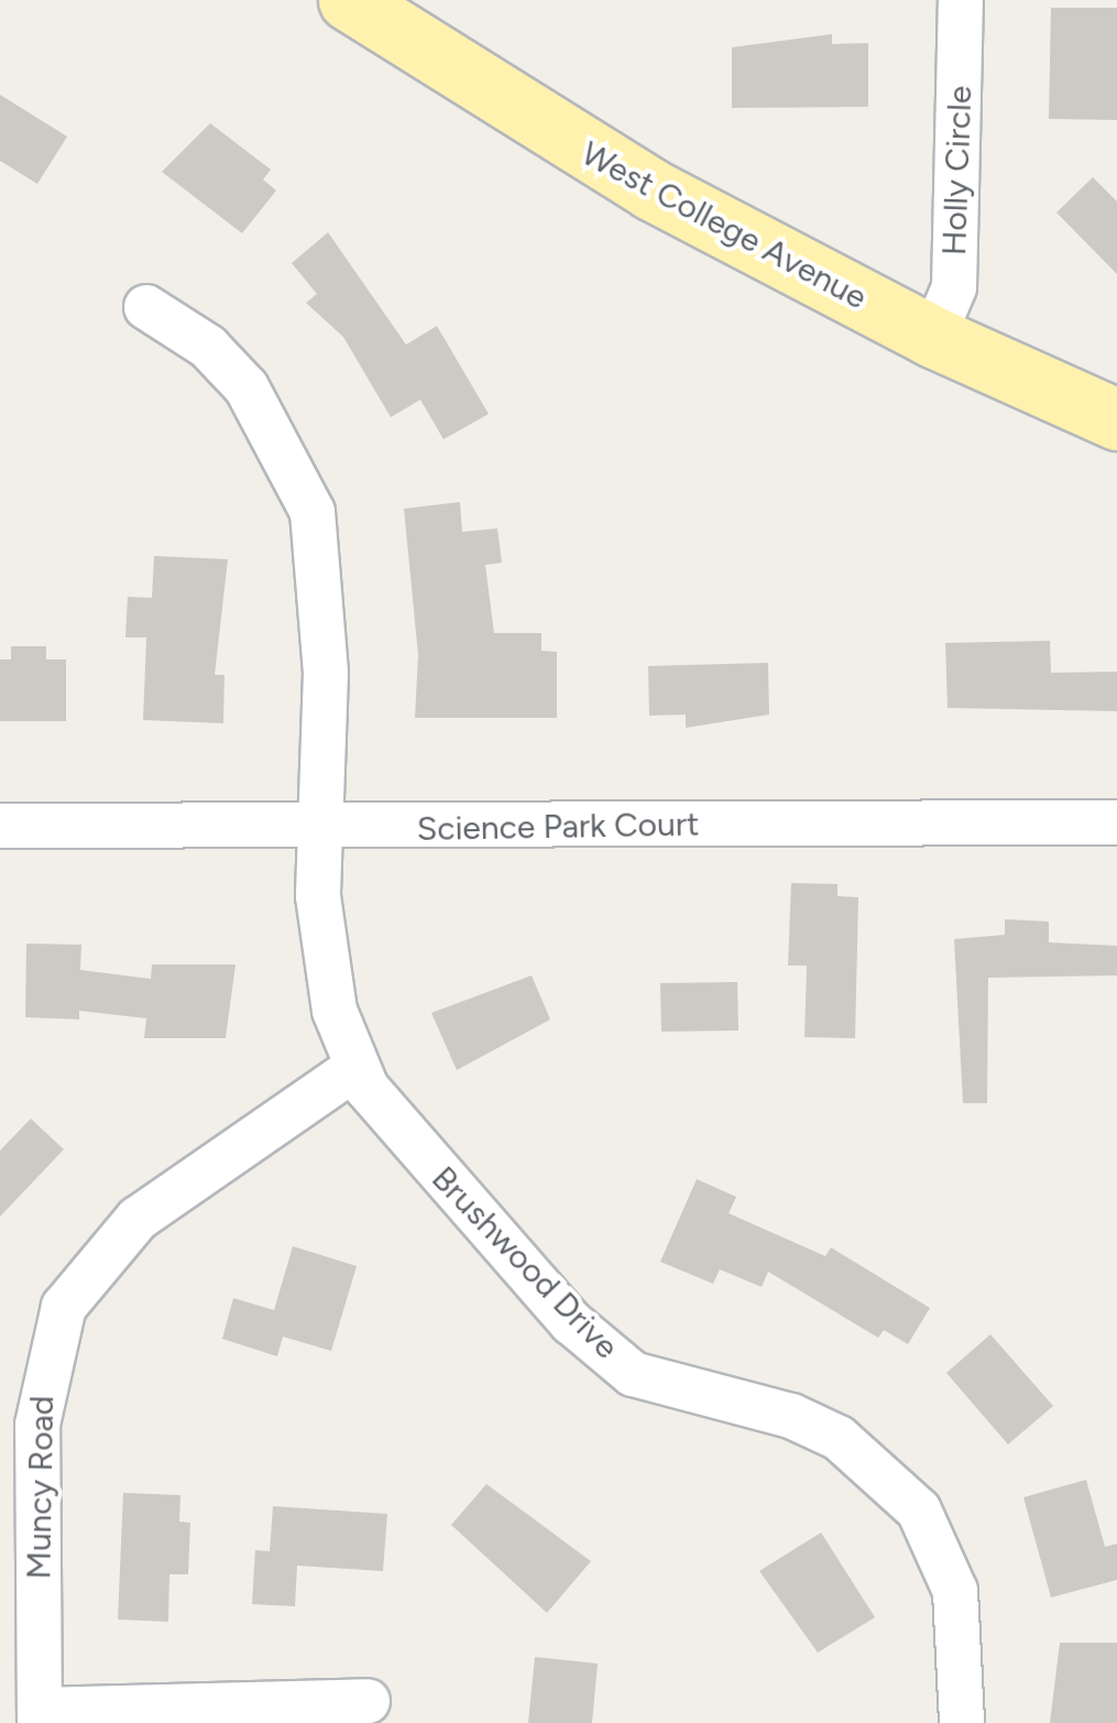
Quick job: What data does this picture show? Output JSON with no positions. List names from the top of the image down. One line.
{"streets":{"main road":["West College Avenue"],"street":["Holly Circle","Science Park Court","Brushwood Drive","Muncy Road"]},"crossings":[["Holly Circle","West College Avenue"],["Science Park Court","Brushwood Drive"],["Brushwood Drive","Muncy Road"]]}
